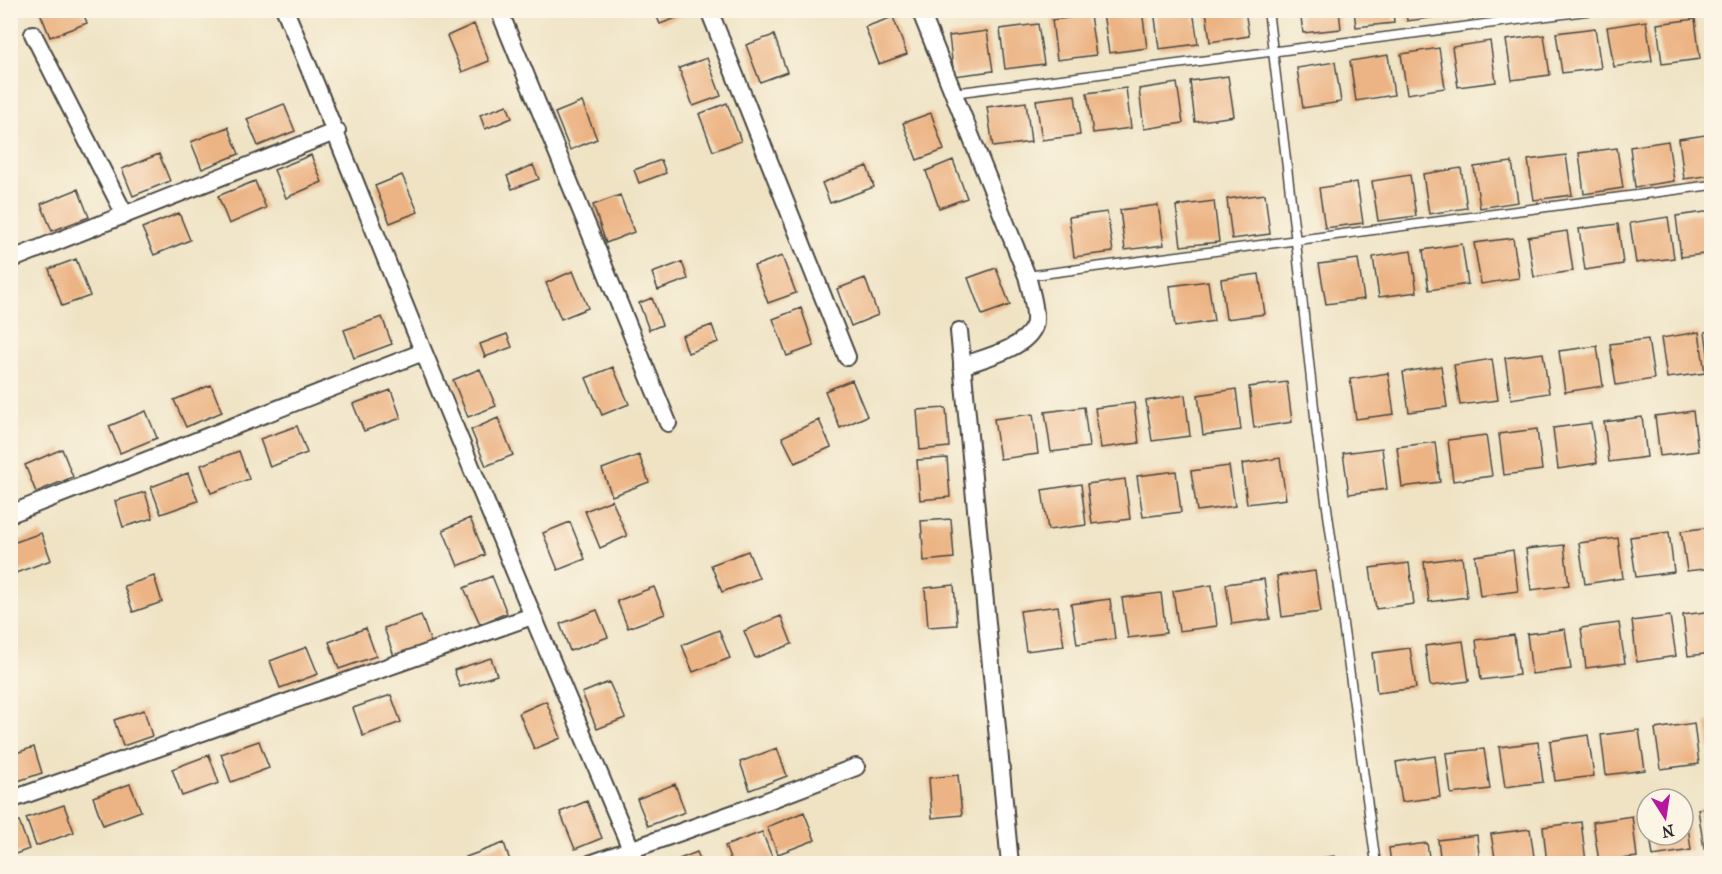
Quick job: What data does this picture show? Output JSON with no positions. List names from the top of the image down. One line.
{"north":"bottom"}
